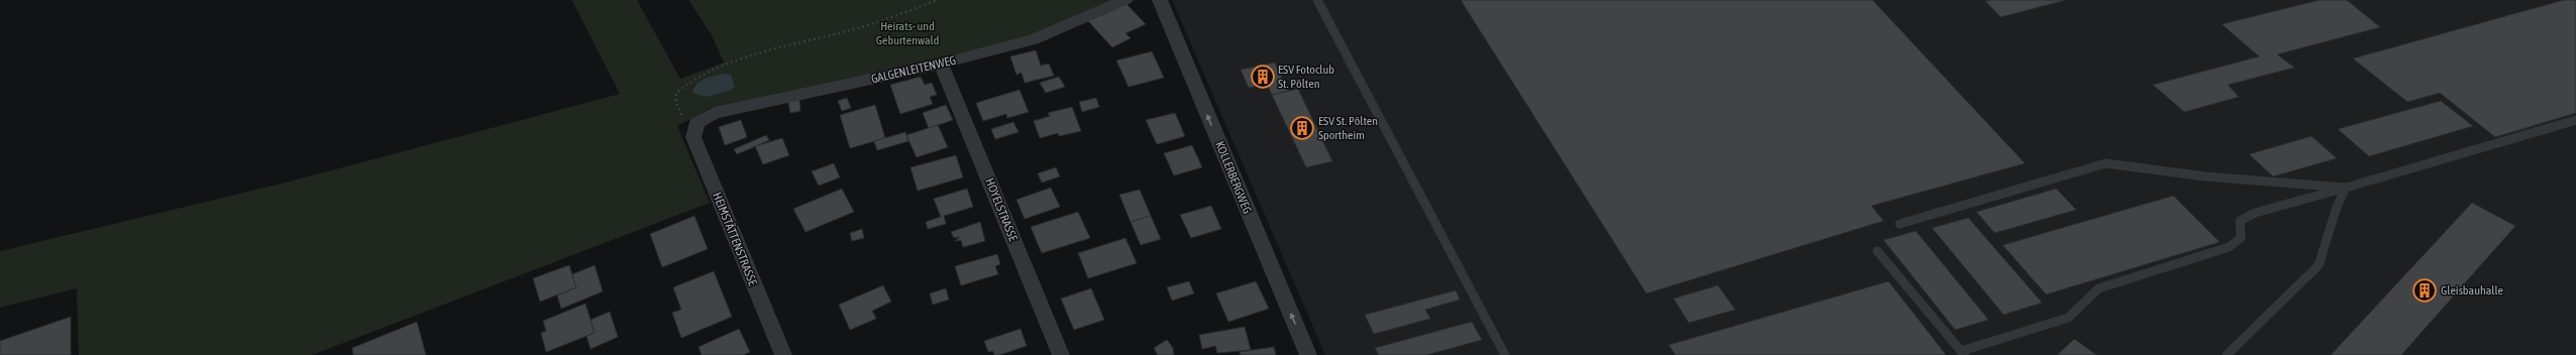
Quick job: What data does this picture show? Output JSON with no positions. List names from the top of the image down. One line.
{"streets":{"street":["GALGENLEITENWEG","KOLLERBERGWEG","HOYELSTRASSE","HEIMSTÄTTENSTRASSE"]},"crossings":[["GALGENLEITENWEG","HOYELSTRASSE"],["GALGENLEITENWEG","HEIMSTÄTTENSTRASSE"]],"one_way":["KOLLERBERGWEG"],"parks":["Heirats- und Geburtenwald"],"places":{"building":["ESV Fotoclub St. Pölten","ESV St. Pölten Sportheim","Gleisbauhalle"]}}
